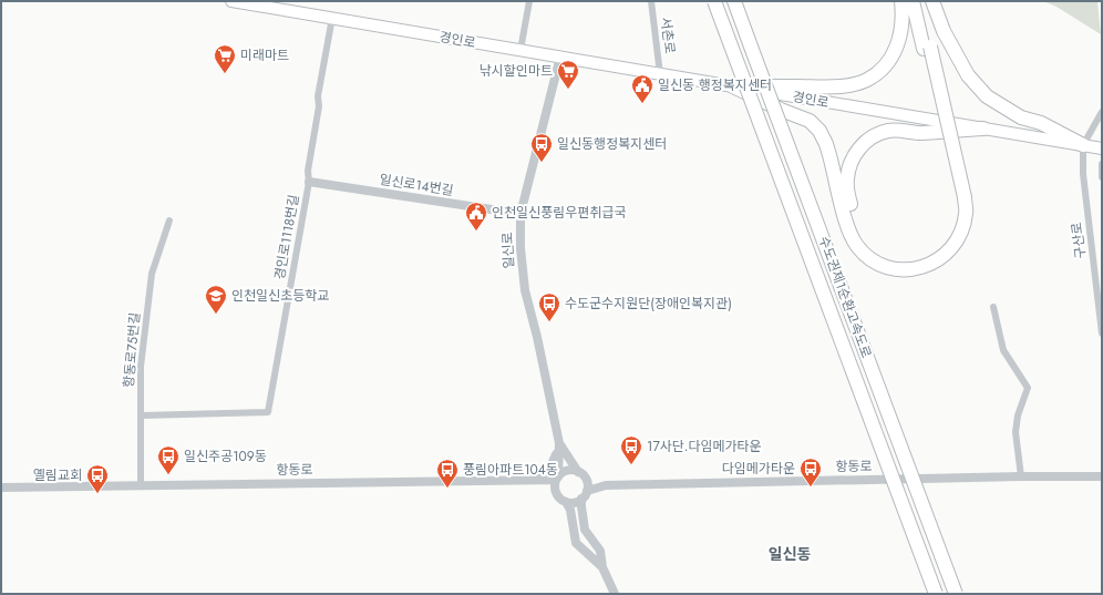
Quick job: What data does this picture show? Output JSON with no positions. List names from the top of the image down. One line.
{"streets":{"highway":["수도권제1순환고속도로"],"main road":["경인로"],"street":["서촌로","일신로14번길","경인로1118번길","구산로","일신로","항동로75번길","항동로"]},"crossings":[["서촌로","경인로"],["경인로","경인로1118번길"],["경인로","구산로"],["경인로","일신로"],["일신로14번길","경인로1118번길"],["일신로14번길","일신로"],["경인로1118번길","항동로75번길"],["일신로","항동로"],["항동로75번길","항동로"]],"districts":["일신동"],"places":{"supermarket":["미래마트","낚시할인마트"],"public building":["일신동 행정복지센터","인천일신풍림우편취급국"],"bus stop":["일신동행정복지센터","수도군수지원단(장애인복지관)","17사단.다임메가타운","일신주공109동","다임메가타운","풍림아파트104동","옐림교회"],"school or university":["인천일신초등학교"]}}
